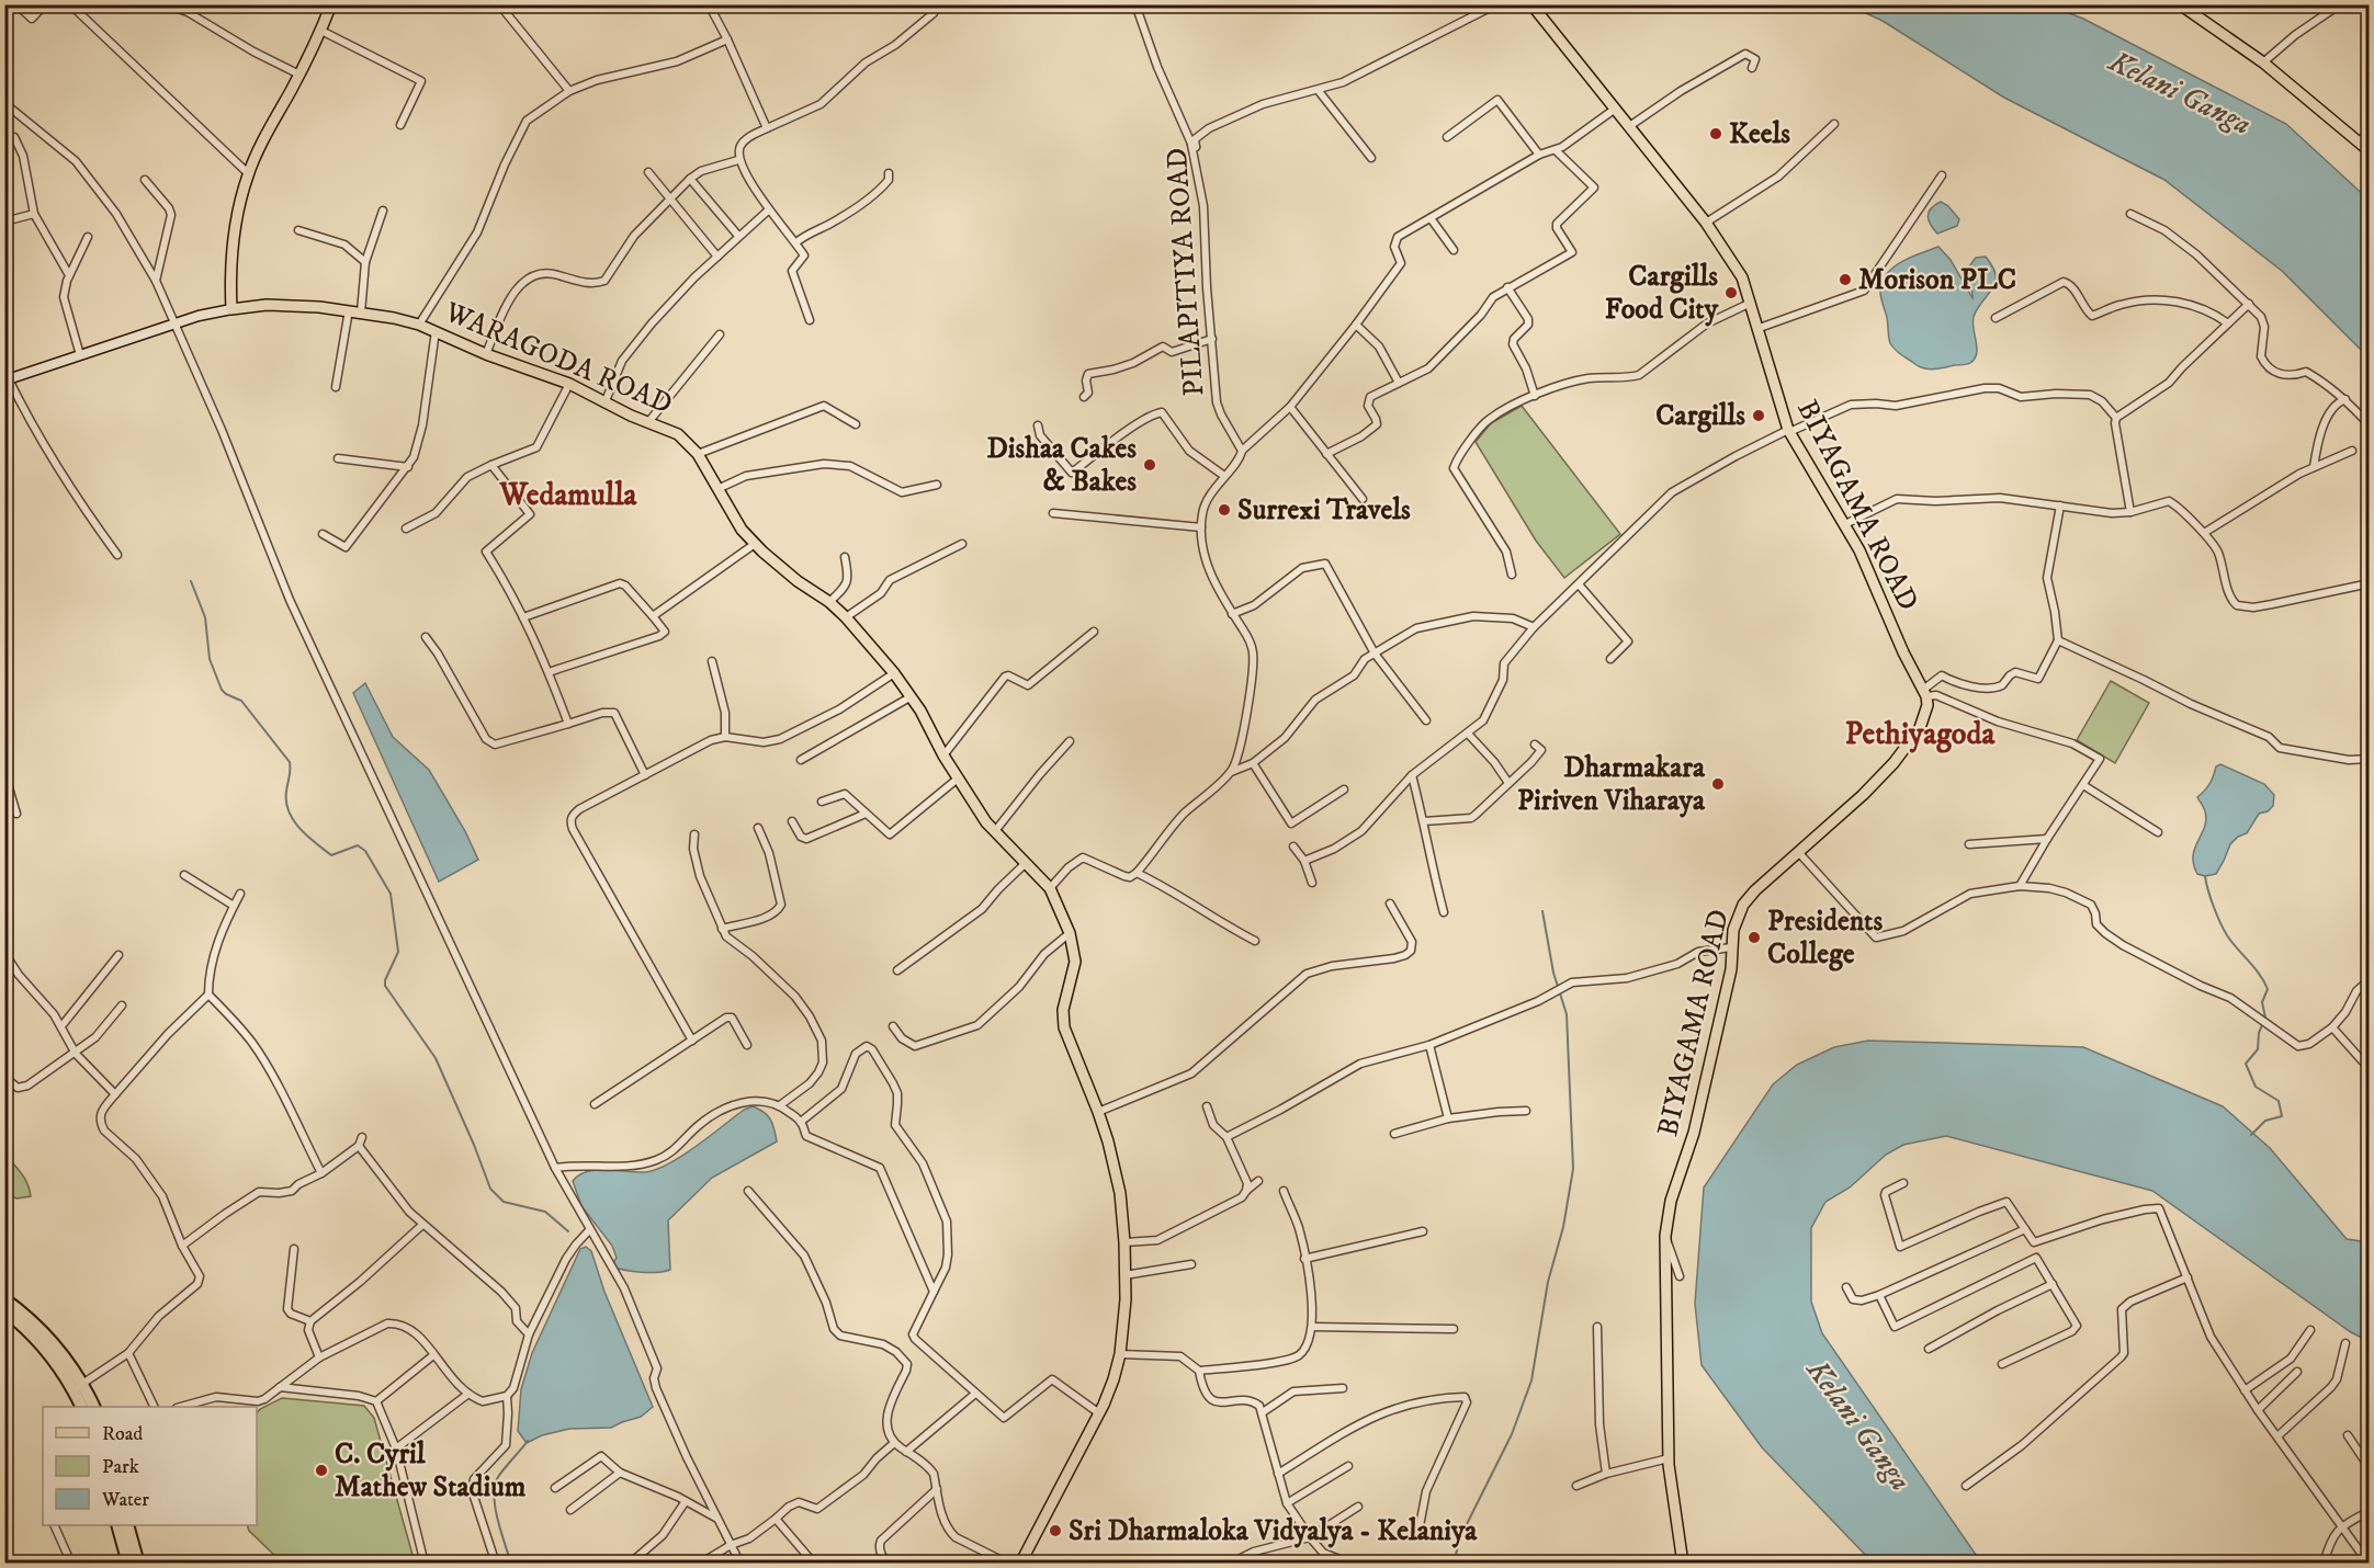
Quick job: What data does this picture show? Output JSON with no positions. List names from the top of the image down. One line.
{"streets":{"main road":["WARAGODA ROAD","BIYAGAMA ROAD"],"street":["PILAPITIYA ROAD"]},"districts":["Wedamulla","Pethiyagoda"],"water":["Kelani Ganga"],"places":["Keels","Morison PLC","Cargills Food City","Cargills","Dishaa Cakes & Bakes","Surrexi Travels","Dharmakara Piriven Viharaya","Presidents College","C. Cyril Mathew Stadium","Sri Dharmaloka Vidyalya - Kelaniya"],"legend":["Road","Park","Water"]}
